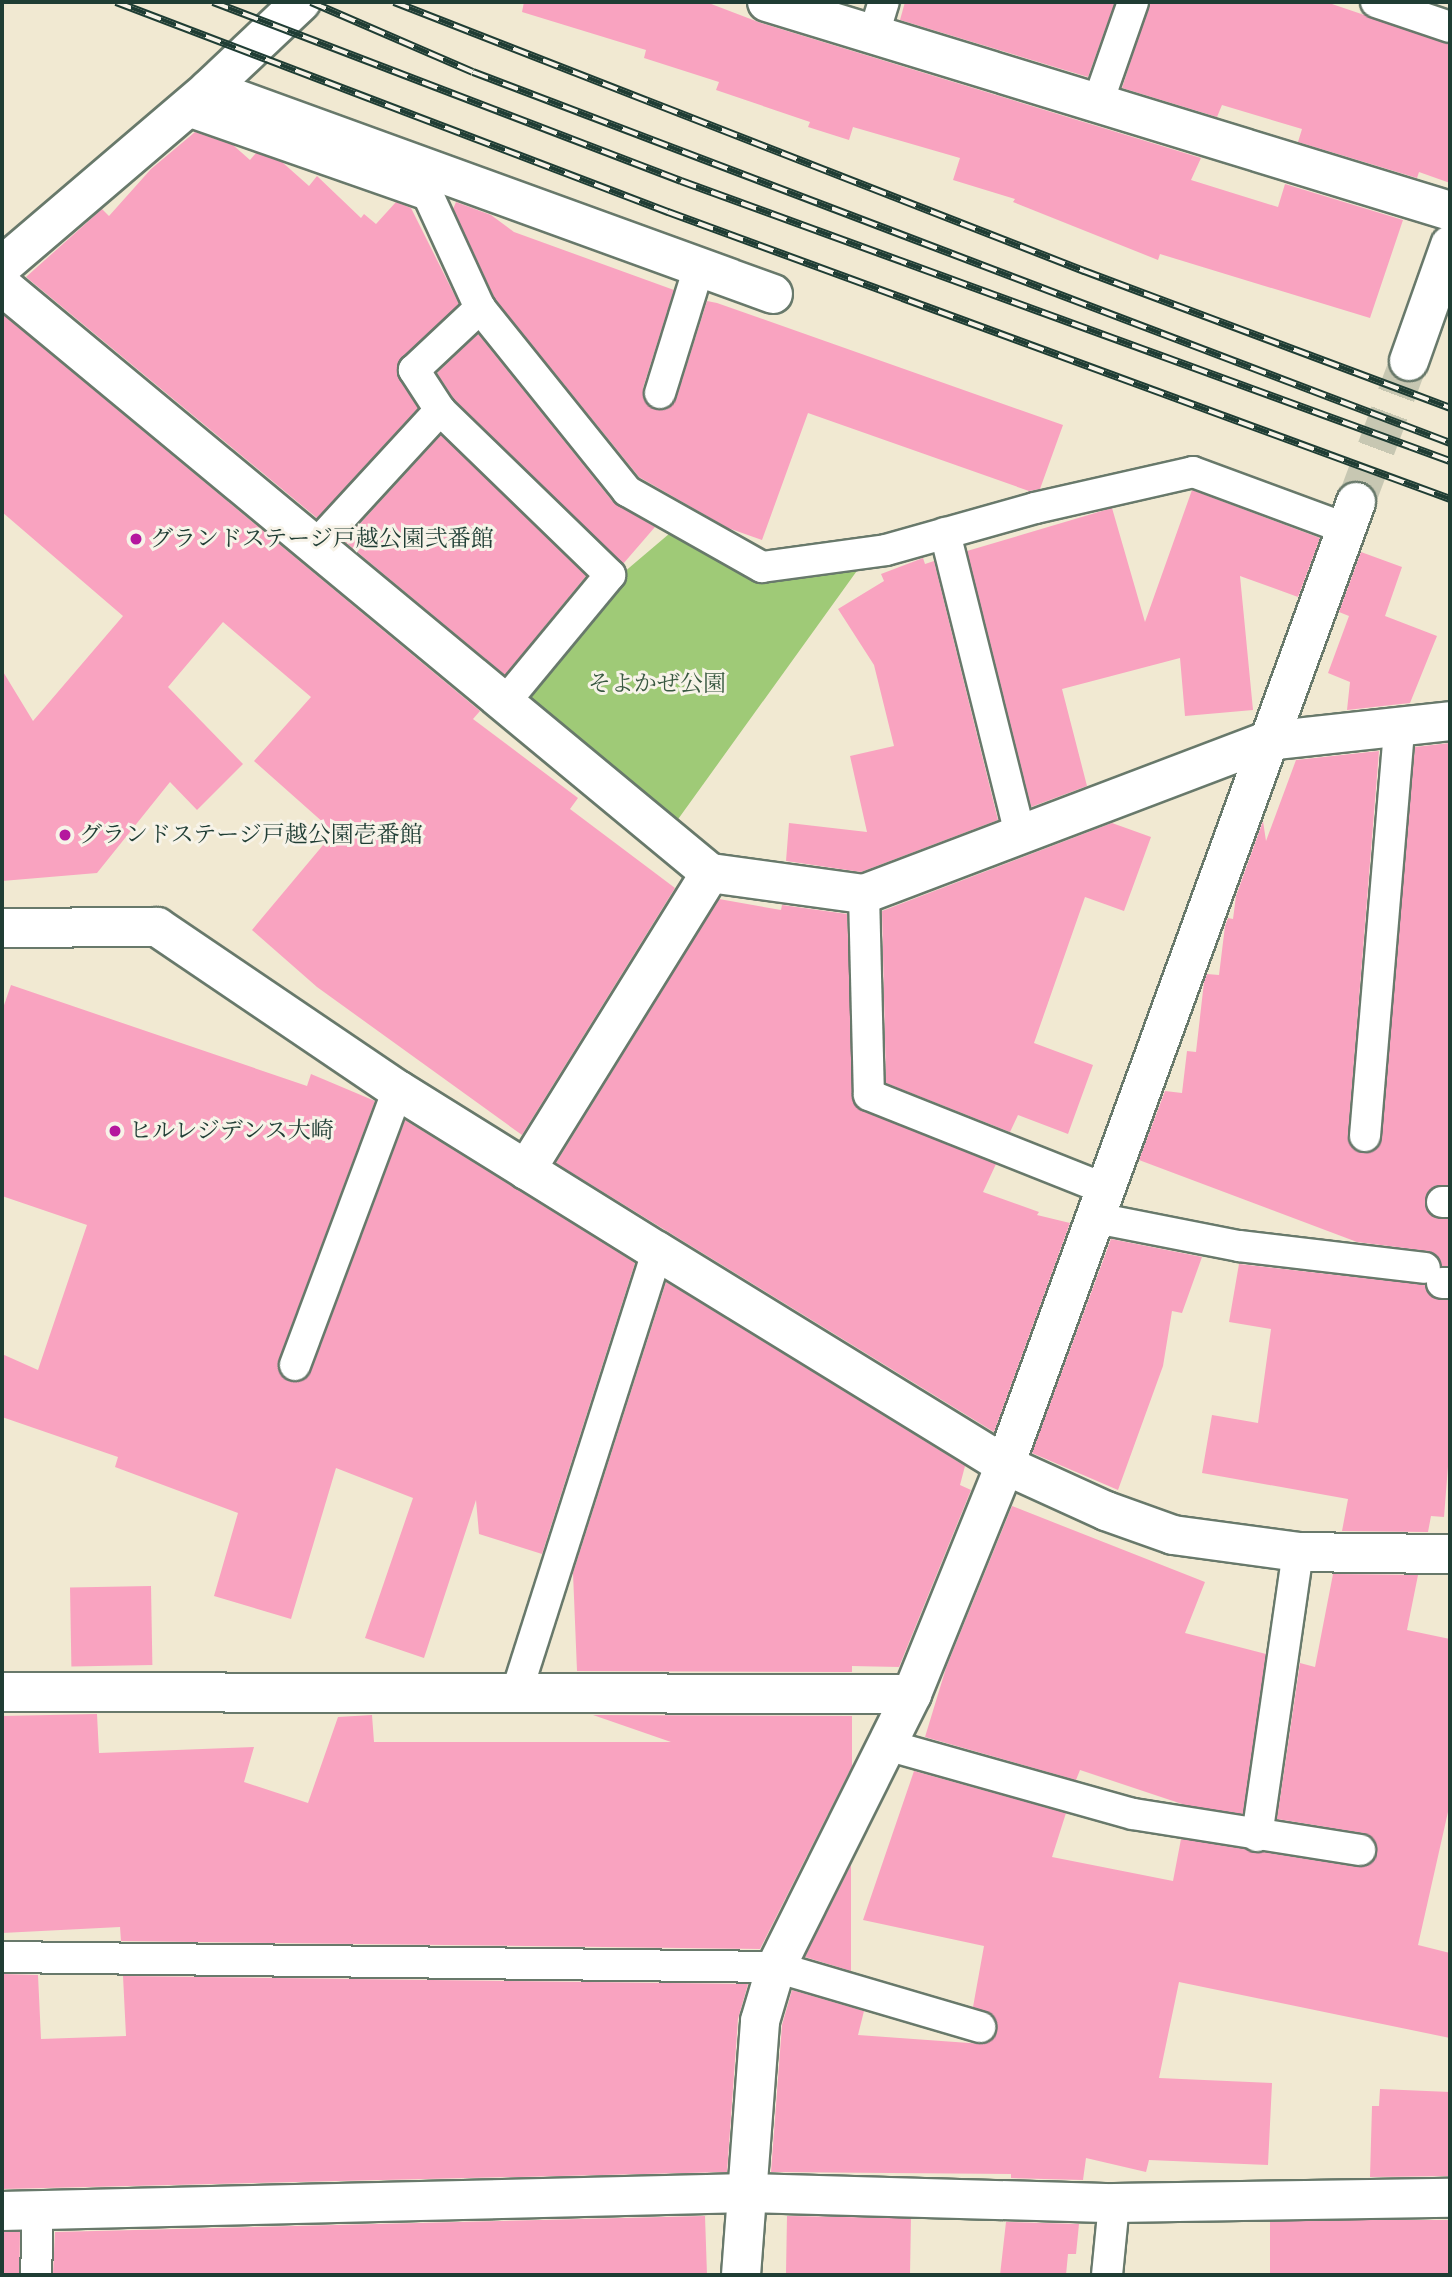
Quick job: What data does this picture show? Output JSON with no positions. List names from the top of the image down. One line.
{"parks":["そよかぜ公園"],"places":["グランドステージ戸越公園弐番館","グランドステージ戸越公園壱番館","ヒルレジデンス大崎"]}
